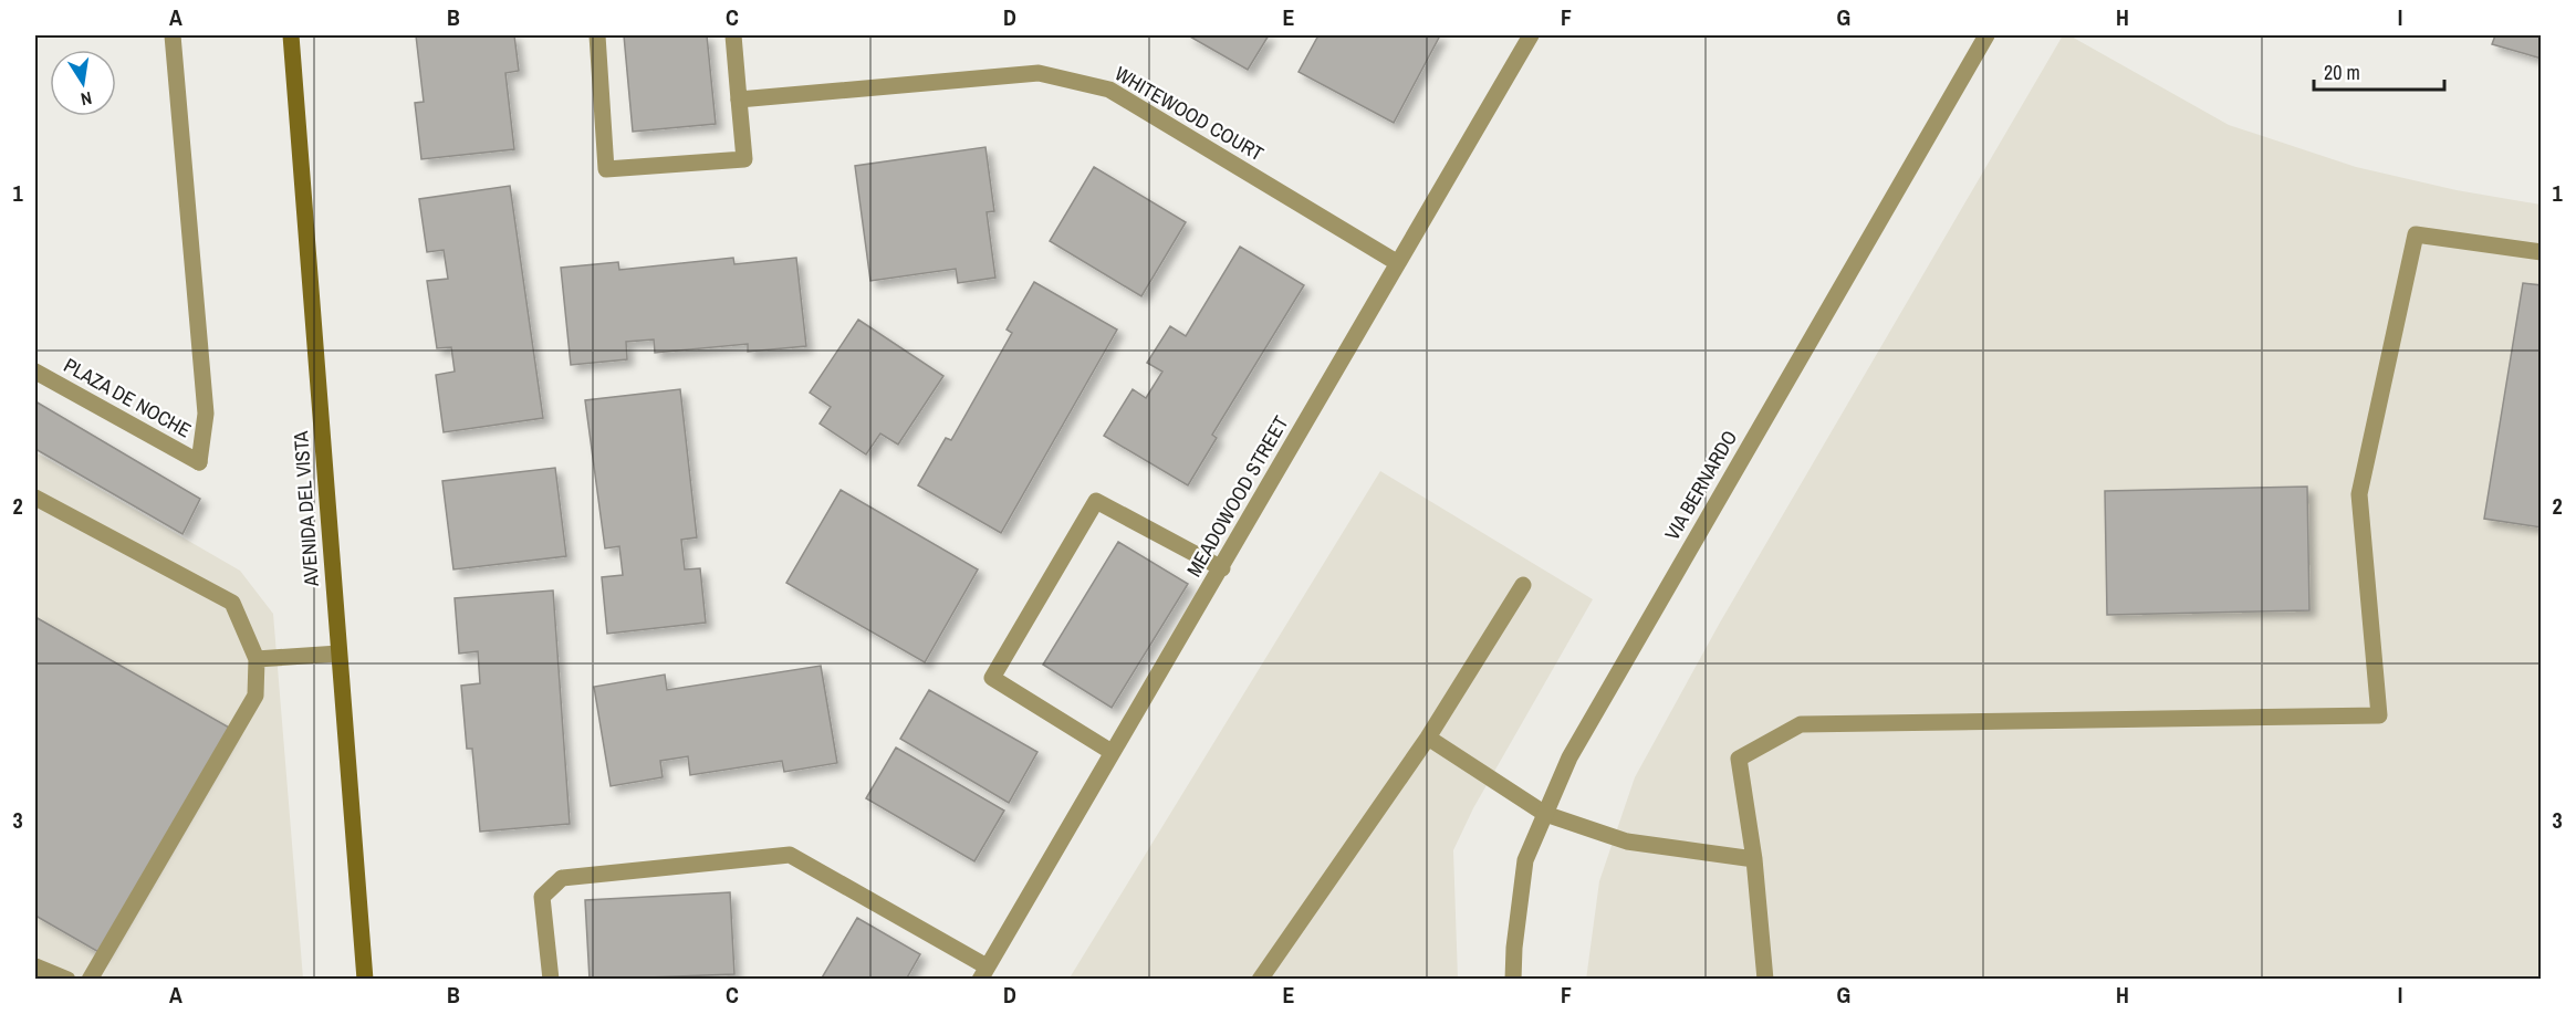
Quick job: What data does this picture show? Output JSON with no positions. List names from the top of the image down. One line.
{"streets":{"street":["WHITEWOOD COURT","PLAZA DE NOCHE","VIA BERNARDO","MEADOWOOD STREET","AVENIDA DEL VISTA"]},"crossings":[["WHITEWOOD COURT","MEADOWOOD STREET"]],"scale_bar":"20 m","north":"bottom","grid":{"columns":["A","B","C","D","E","F","G","H","I"],"rows":["1","2","3"]}}
